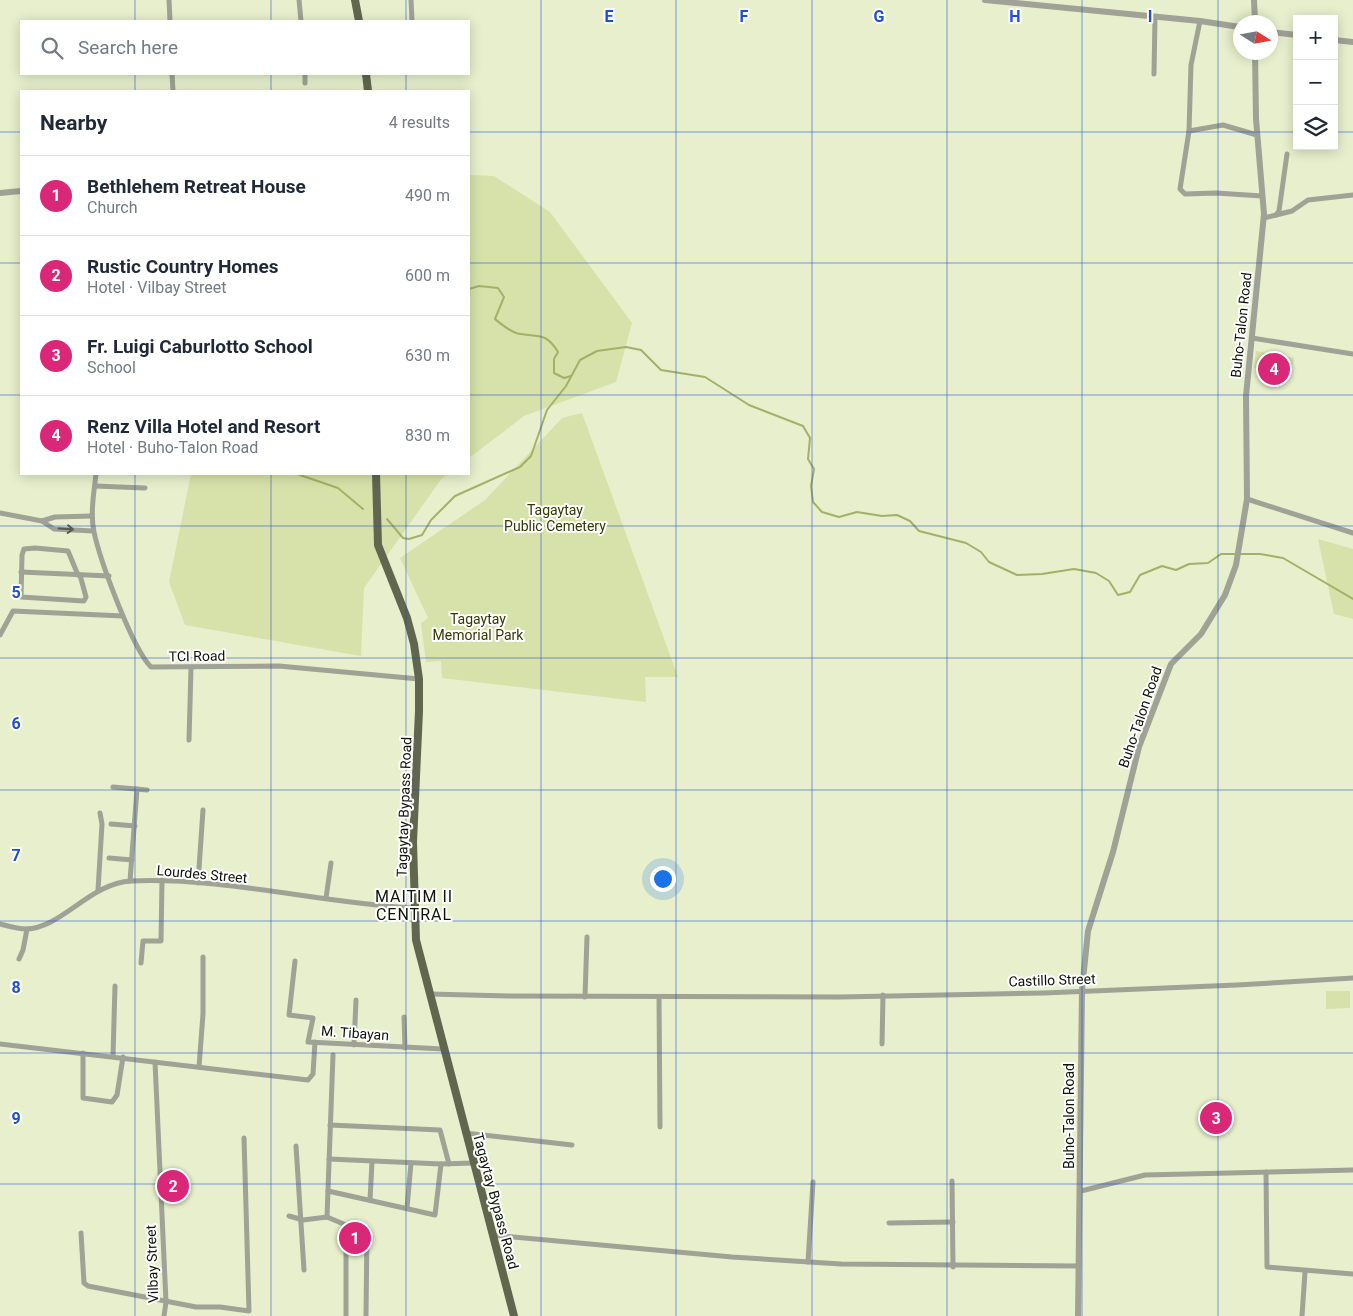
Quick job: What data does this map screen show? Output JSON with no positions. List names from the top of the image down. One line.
{"streets":{"main road":["Tagaytay Bypass Road"],"street":["Buho-Talon Road","TCI Road","Lourdes Street","Castillo Street","M. Tibayan","Vilbay Street"]},"crossings":[["Buho-Talon Road","Castillo Street"],["TCI Road","Tagaytay Bypass Road"],["Tagaytay Bypass Road","Lourdes Street"],["Tagaytay Bypass Road","Castillo Street"],["Tagaytay Bypass Road","M. Tibayan"]],"districts":["MAITIM II CENTRAL"],"parks":["Tagaytay Public Cemetery","Tagaytay Memorial Park"],"north":"right","page":{"map_buttons":["+","−"],"search":"Search here","heading":["Nearby","4 results"],"list":[{"mark":"1","name":"Bethlehem Retreat House","note":"Church","value":"490 m"},{"mark":"2","name":"Rustic Country Homes","note":"Hotel · Vilbay Street","value":"600 m"},{"mark":"3","name":"Fr. Luigi Caburlotto School","note":"School","value":"630 m"},{"mark":"4","name":"Renz Villa Hotel and Resort","note":"Hotel · Buho-Talon Road","value":"830 m"}],"pins":["4","3","2","1"]},"grid":{"columns":["E","F","G","H","I"],"rows":["5","6","7","8","9"]}}
